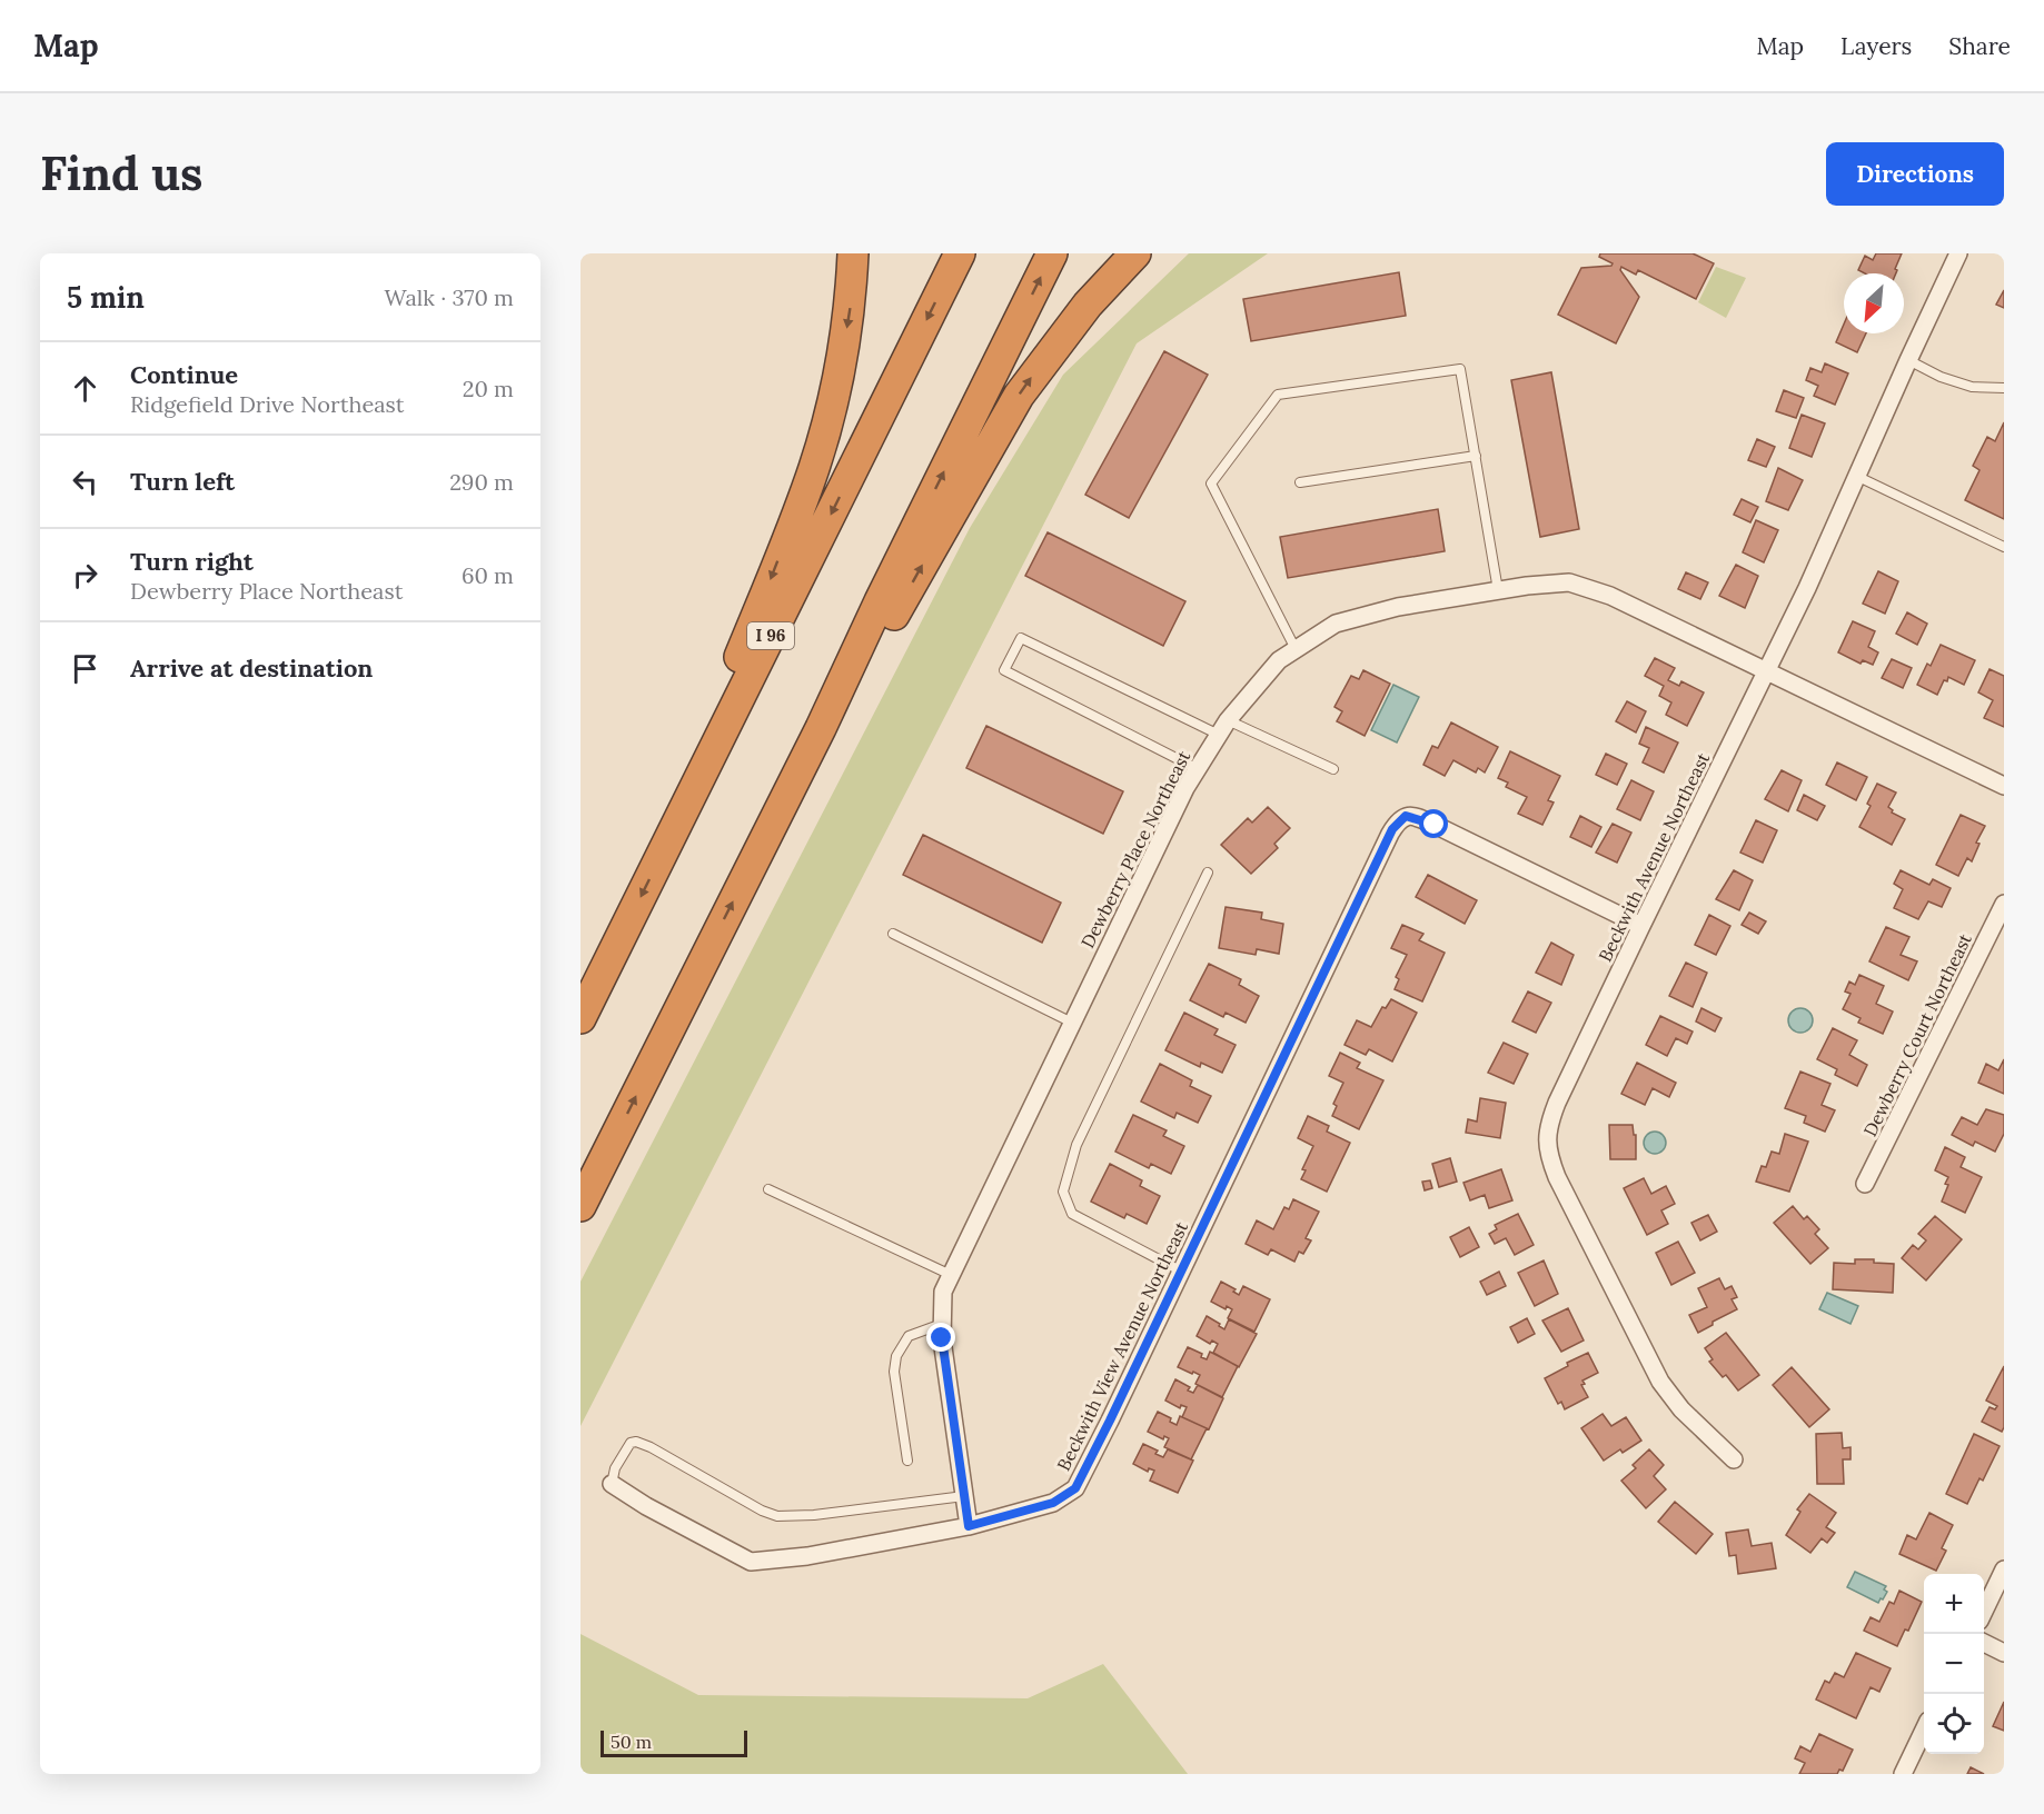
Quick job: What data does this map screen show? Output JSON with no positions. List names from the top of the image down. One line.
{"streets":{"highway":["I 96"],"street":["Dewberry Place Northeast","Beckwith Avenue Northeast","Dewberry Court Northeast","Beckwith View Avenue Northeast"]},"crossings":[["Dewberry Place Northeast","Beckwith Avenue Northeast"],["Dewberry Place Northeast","Beckwith View Avenue Northeast"],["Beckwith Avenue Northeast","Beckwith View Avenue Northeast"]],"scale_bar":"50 m","north":"bottom left","page":{"header":"Map","nav":["Map","Layers","Share"],"buttons":"Directions","title":"Find us","heading":["5 min","Walk · 370 m"],"list":[["Continue","Ridgefield Drive Northeast","20 m"],["Turn left","290 m"],["Turn right","Dewberry Place Northeast","60 m"],"Arrive at destination"],"map_buttons":["+","−"],"scale":"50 m"}}
